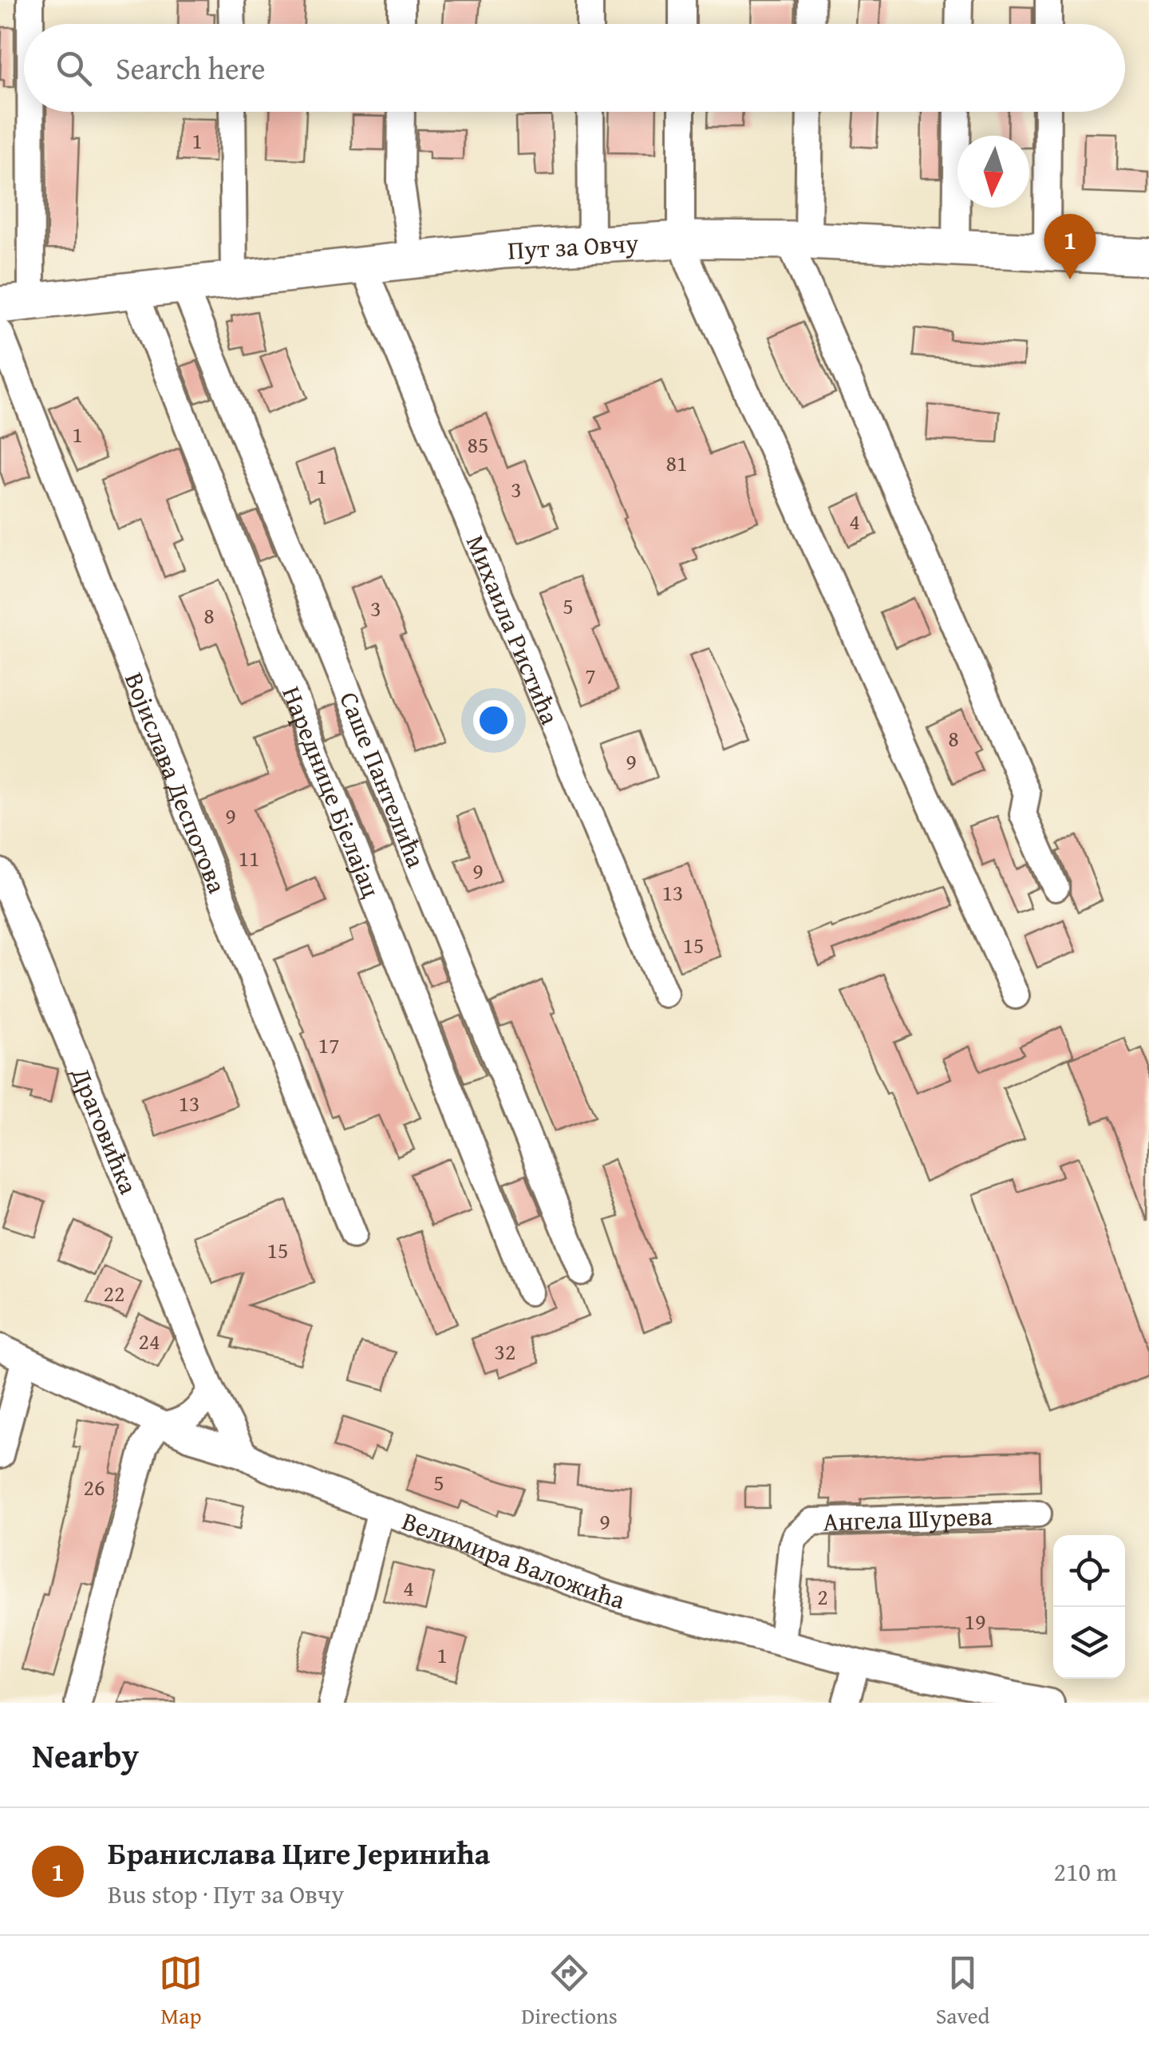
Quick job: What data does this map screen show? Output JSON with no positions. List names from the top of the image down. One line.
{"streets":{"street":["Пут за Овчу","Михаила Ристића","Саше Пантелића","Војислава Деспотова","Нареднице Бјелајац","Драговићка","Ангела Шурева","Велимира Валожића"]},"crossings":[["Пут за Овчу","Михаила Ристића"],["Пут за Овчу","Саше Пантелића"],["Пут за Овчу","Нареднице Бјелајац"],["Драговићка","Велимира Валожића"],["Ангела Шурева","Велимира Валожића"]],"house_numbers":["1","1","85","81","1","3","4","5","3","8","7","8","9","9","11","9","13","15","17","13","15","22","24","32","5","26","9","4","2","19","1"],"north":"bottom","page":{"search":"Search here","pins":"1","heading":"Nearby","list":[{"mark":"1","name":"Бранислава Циге Јеринића","note":"Bus stop · Пут за Овчу","value":"210 m"}],"nav":["Map","Directions","Saved"]}}
